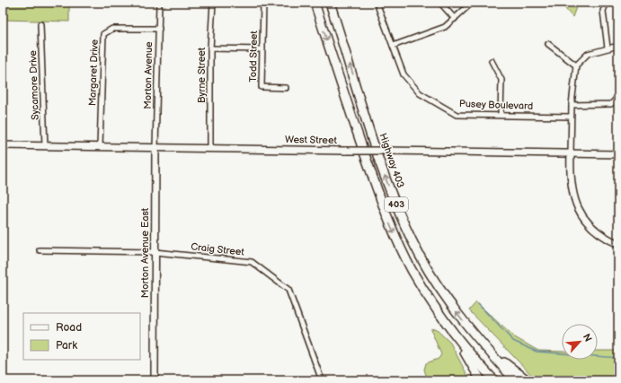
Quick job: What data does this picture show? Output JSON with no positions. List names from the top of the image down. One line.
{"streets":{"highway":["Highway 403","403"],"main road":["West Street","Morton Avenue East"],"street":["Todd Street","Margaret Drive","Morton Avenue","Byrne Street","Sycamore Drive","Pusey Boulevard","Craig Street"]},"crossings":[["Margaret Drive","Morton Avenue"],["Margaret Drive","West Street"],["Morton Avenue","West Street"],["Morton Avenue","Morton Avenue East"],["Byrne Street","West Street"],["Sycamore Drive","West Street"],["West Street","Morton Avenue East"],["Craig Street","Morton Avenue East"]],"legend":["Road","Park"],"north":"top right"}
